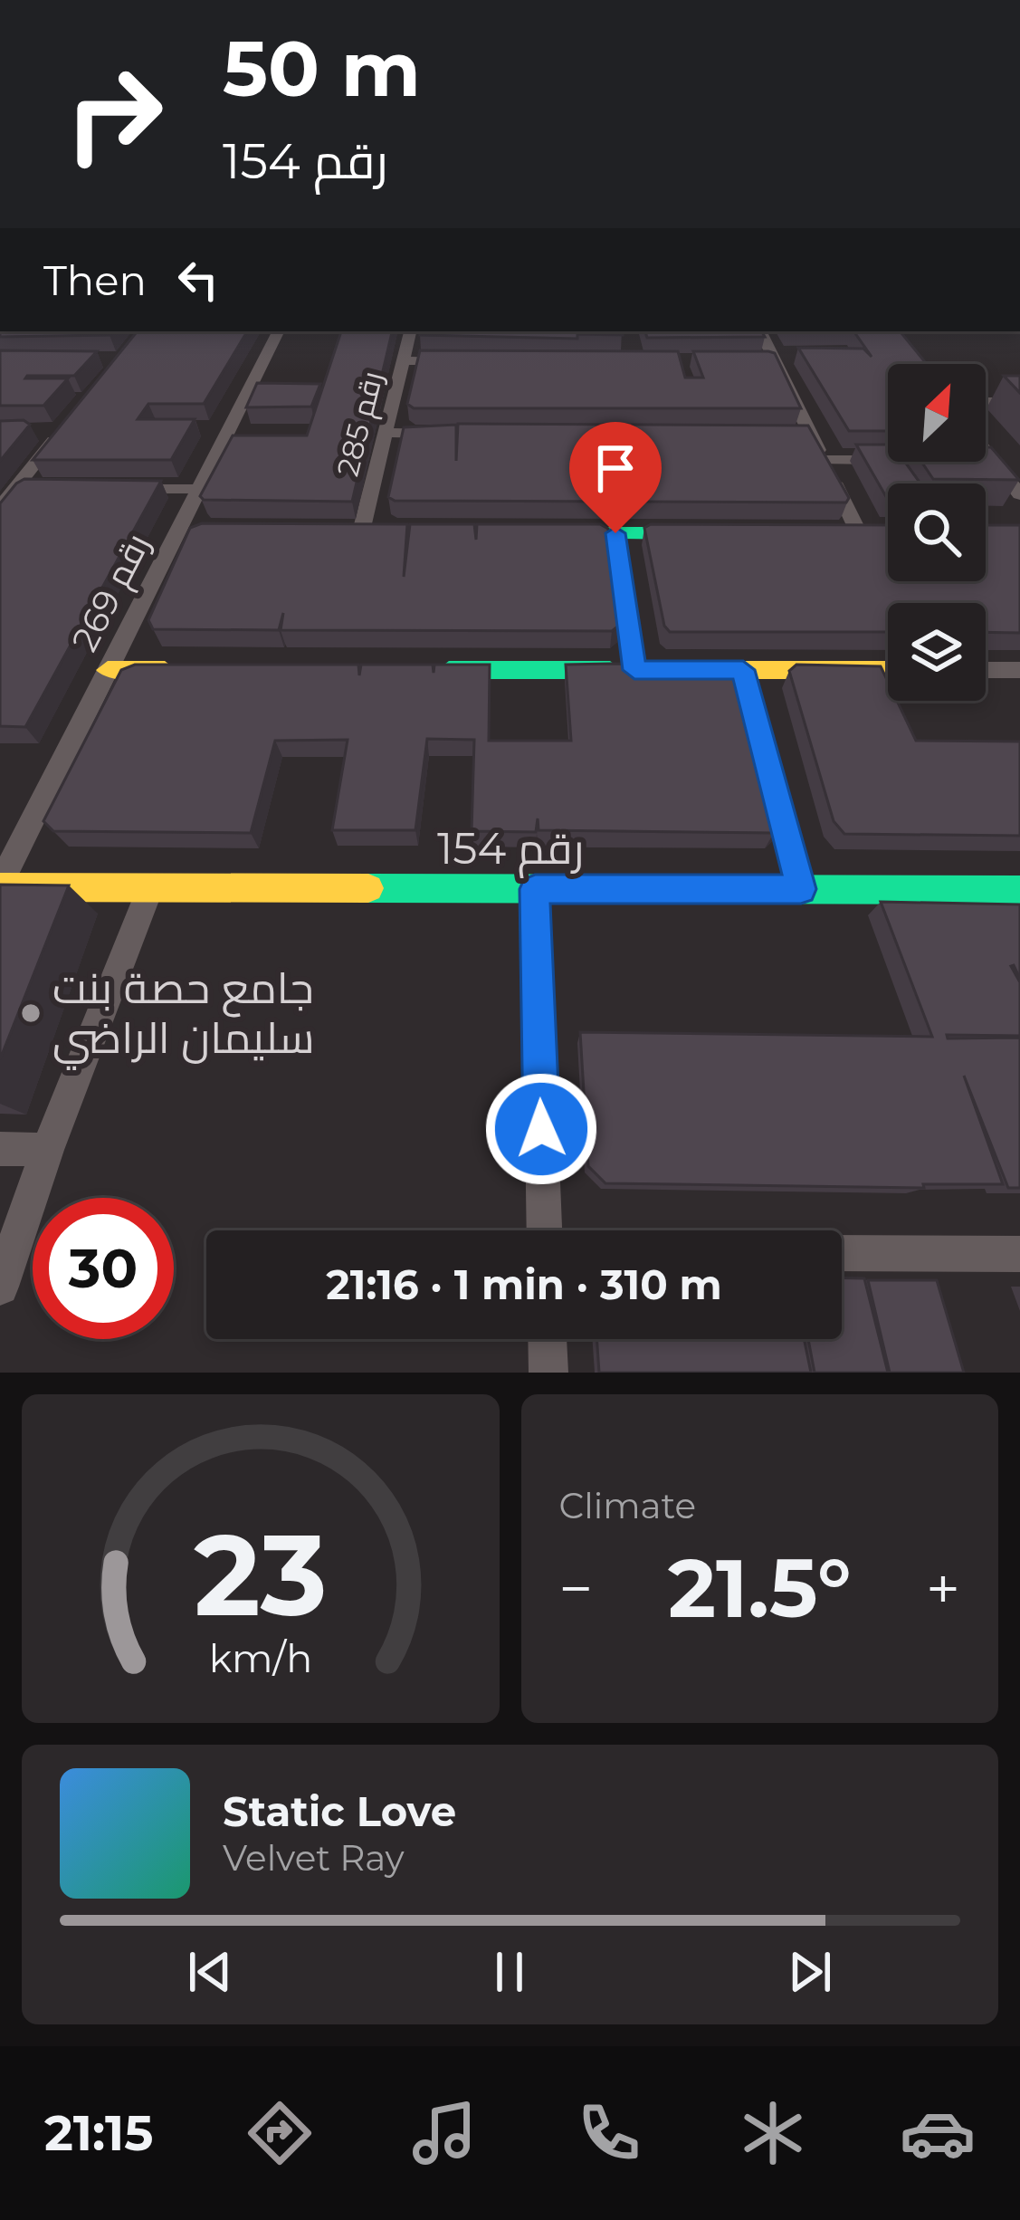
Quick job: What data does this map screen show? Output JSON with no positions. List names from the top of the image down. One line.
{"streets":{"street":["رقم 285","رقم 269","رقم 154"]},"crossings":[["رقم 269","رقم 154"]],"places":["جامع حصة بنت سليمان الراضي"],"north":"top right","page":{"turn":["50 m","رقم 154"],"then":"Then","limit":"30","trip":"21:16 · 1 min · 310 m","tile":"Climate","heat":["−","21.5°","+"],"song":["Static Love","Velvet Ray"],"tabs":"21:15","gauge":["23","km/h"]}}
